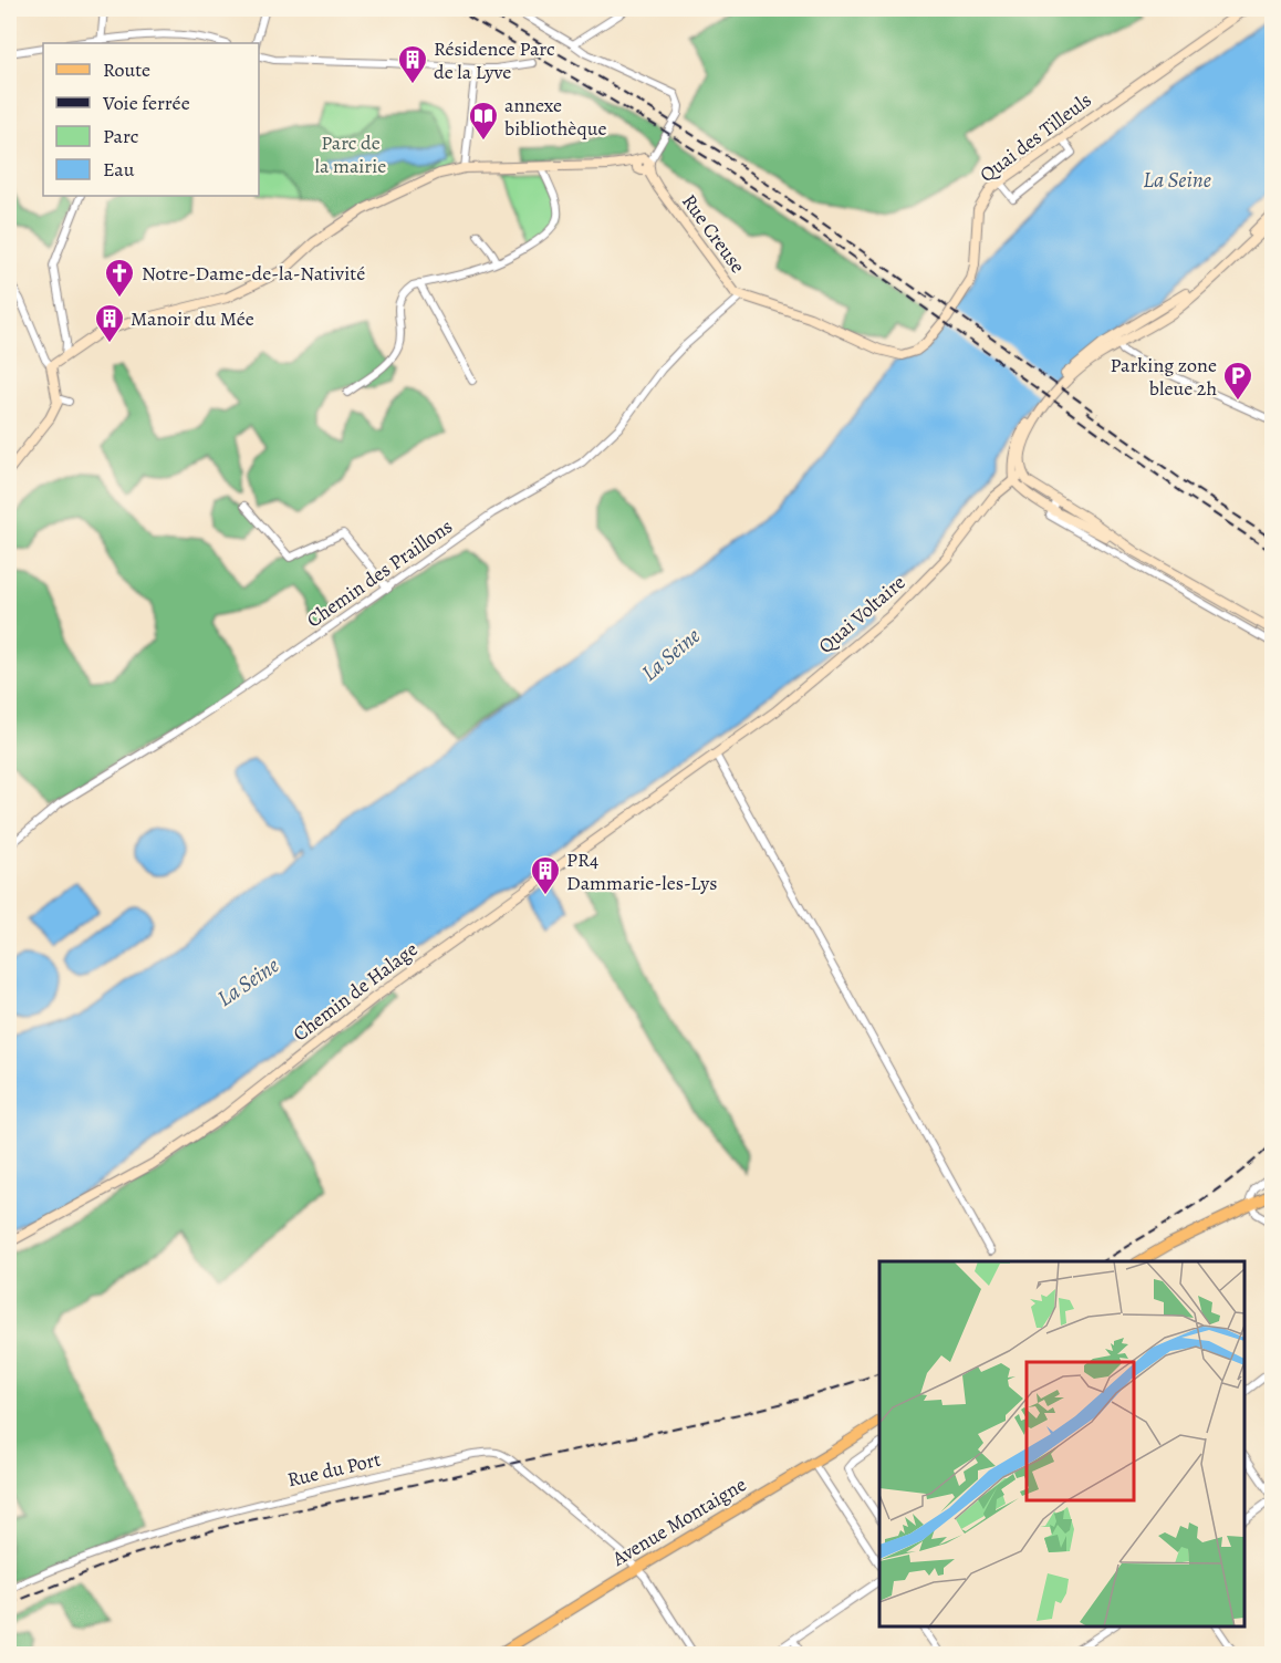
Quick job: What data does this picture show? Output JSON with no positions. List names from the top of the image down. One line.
{"streets":{"main road":["Avenue Montaigne"],"street":["Quai des Tilleuls","Rue Creuse","Chemin des Praillons","Quai Voltaire","Chemin de Halage","Rue du Port"]},"crossings":[["Quai des Tilleuls","Rue Creuse"],["Quai des Tilleuls","Chemin des Praillons"],["Rue Creuse","Chemin des Praillons"],["Quai Voltaire","Chemin de Halage"],["Rue du Port","Avenue Montaigne"]],"water":["La Seine"],"parks":["Parc de la mairie"],"places":{"building":["Résidence Parc de la Lyve","Manoir du Mée","PR4 Dammarie-les-Lys"],"library":["annexe bibliothèque"],"church":["Notre-Dame-de-la-Nativité"],"parking":["Parking zone bleue 2h"]},"legend":["Route","Voie ferrée","Parc","Eau"]}
